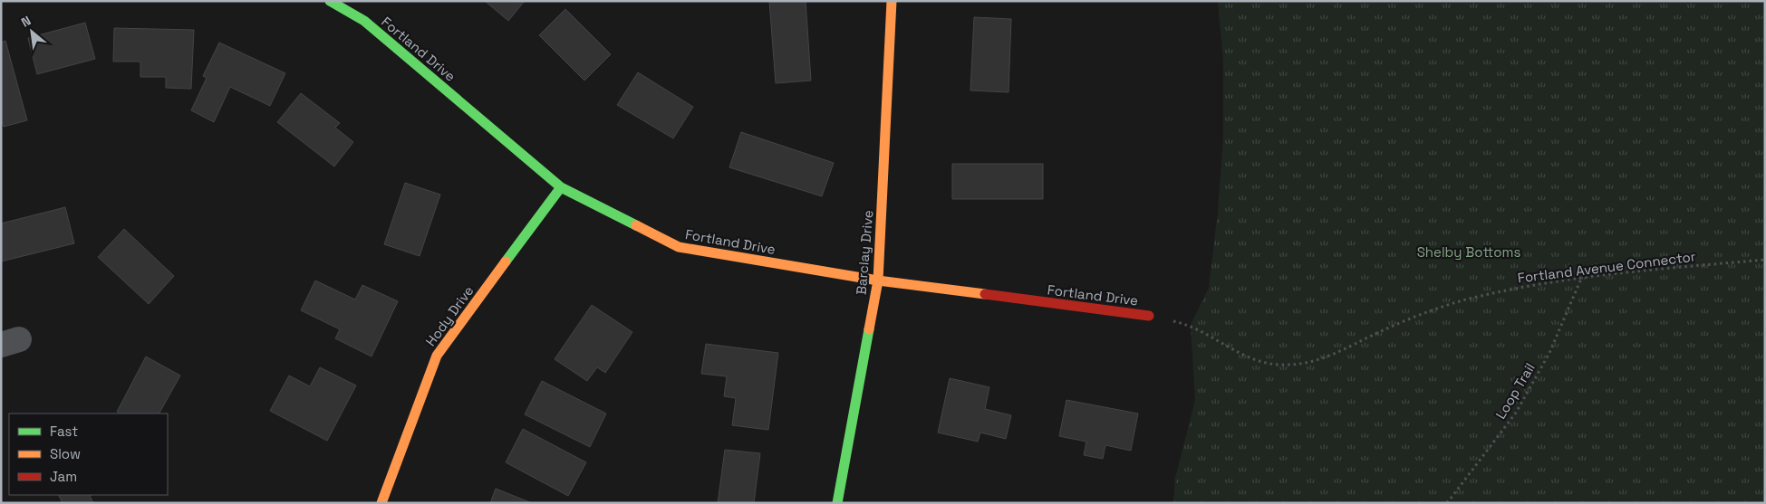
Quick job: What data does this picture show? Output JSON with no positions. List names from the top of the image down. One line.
{"streets":{"street":["Fortland Drive","Barclay Drive","Hody Drive"],"path":["Fortland Avenue Connector","Loop Trail"]},"crossings":[["Fortland Drive","Barclay Drive"],["Fortland Drive","Fortland Avenue Connector"],["Fortland Drive","Hody Drive"],["Fortland Avenue Connector","Loop Trail"]],"parks":["Shelby Bottoms"],"legend":["Fast","Slow","Jam"],"north":"top left"}
